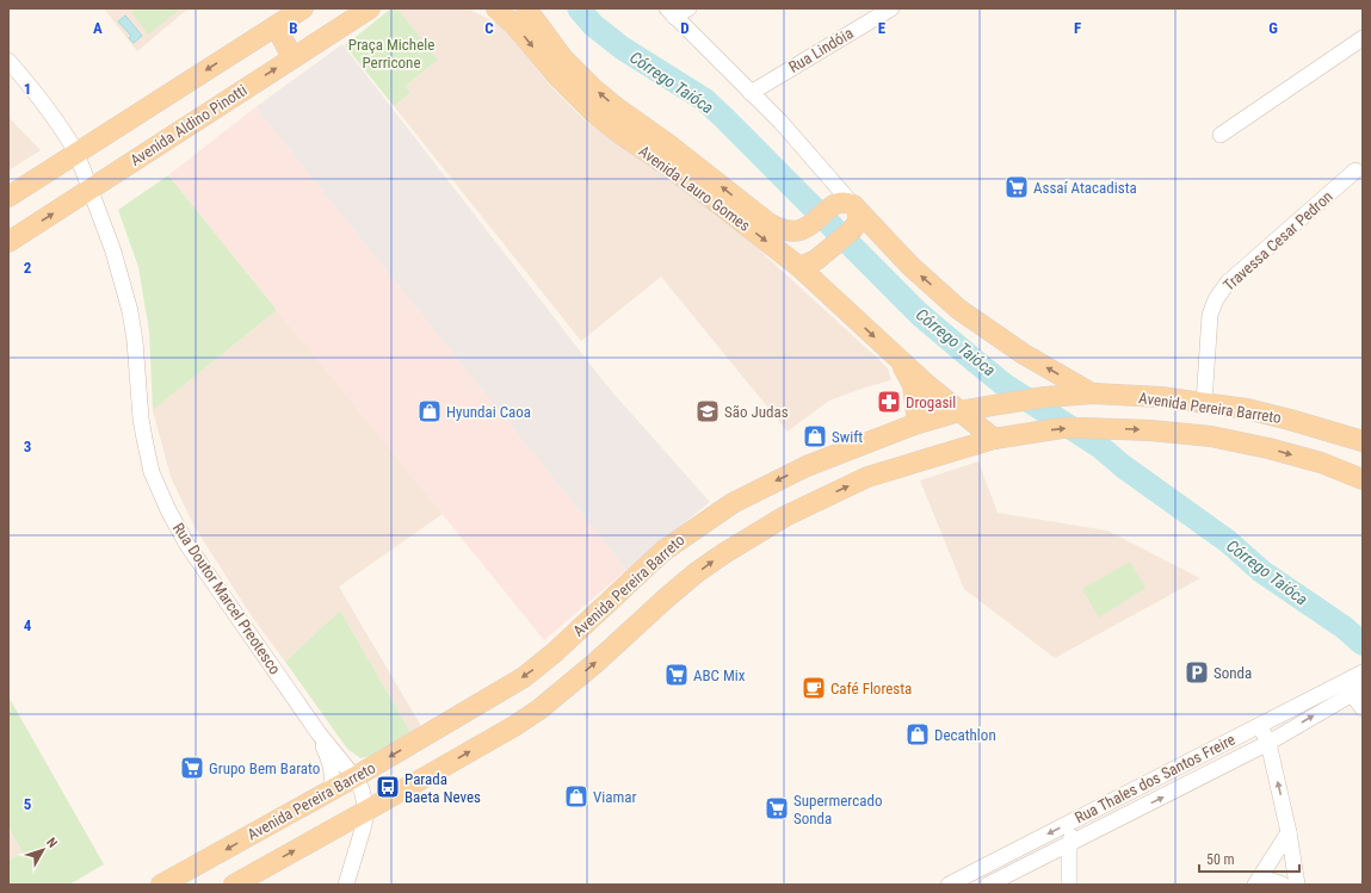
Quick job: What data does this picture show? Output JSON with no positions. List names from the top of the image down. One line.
{"streets":{"main road":["Avenida Aldino Pinotti","Avenida Lauro Gomes","Avenida Pereira Barreto"],"street":["Rua Lindóia","Travessa Cesar Pedron","Rua Doutor Marcel Preotesco","Rua Thales dos Santos Freire"]},"crossings":[["Avenida Aldino Pinotti","Rua Doutor Marcel Preotesco"],["Avenida Lauro Gomes","Avenida Pereira Barreto"],["Travessa Cesar Pedron","Avenida Pereira Barreto"],["Avenida Pereira Barreto","Rua Doutor Marcel Preotesco"]],"water":["Córrego Taióca"],"parks":["Praça Michele Perricone"],"places":{"supermarket":["Assaí Atacadista","ABC Mix","Grupo Bem Barato","Supermercado Sonda"],"pharmacy":["Drogasil"],"shop":["Hyundai Caoa","Swift","Decathlon","Viamar"],"school or university":["São Judas"],"parking":["Sonda"],"cafe":["Café Floresta"],"bus stop":["Parada Baeta Neves"]},"scale_bar":"50 m","north":"top right","grid":{"columns":["A","B","C","D","E","F","G"],"rows":["1","2","3","4","5"]}}
